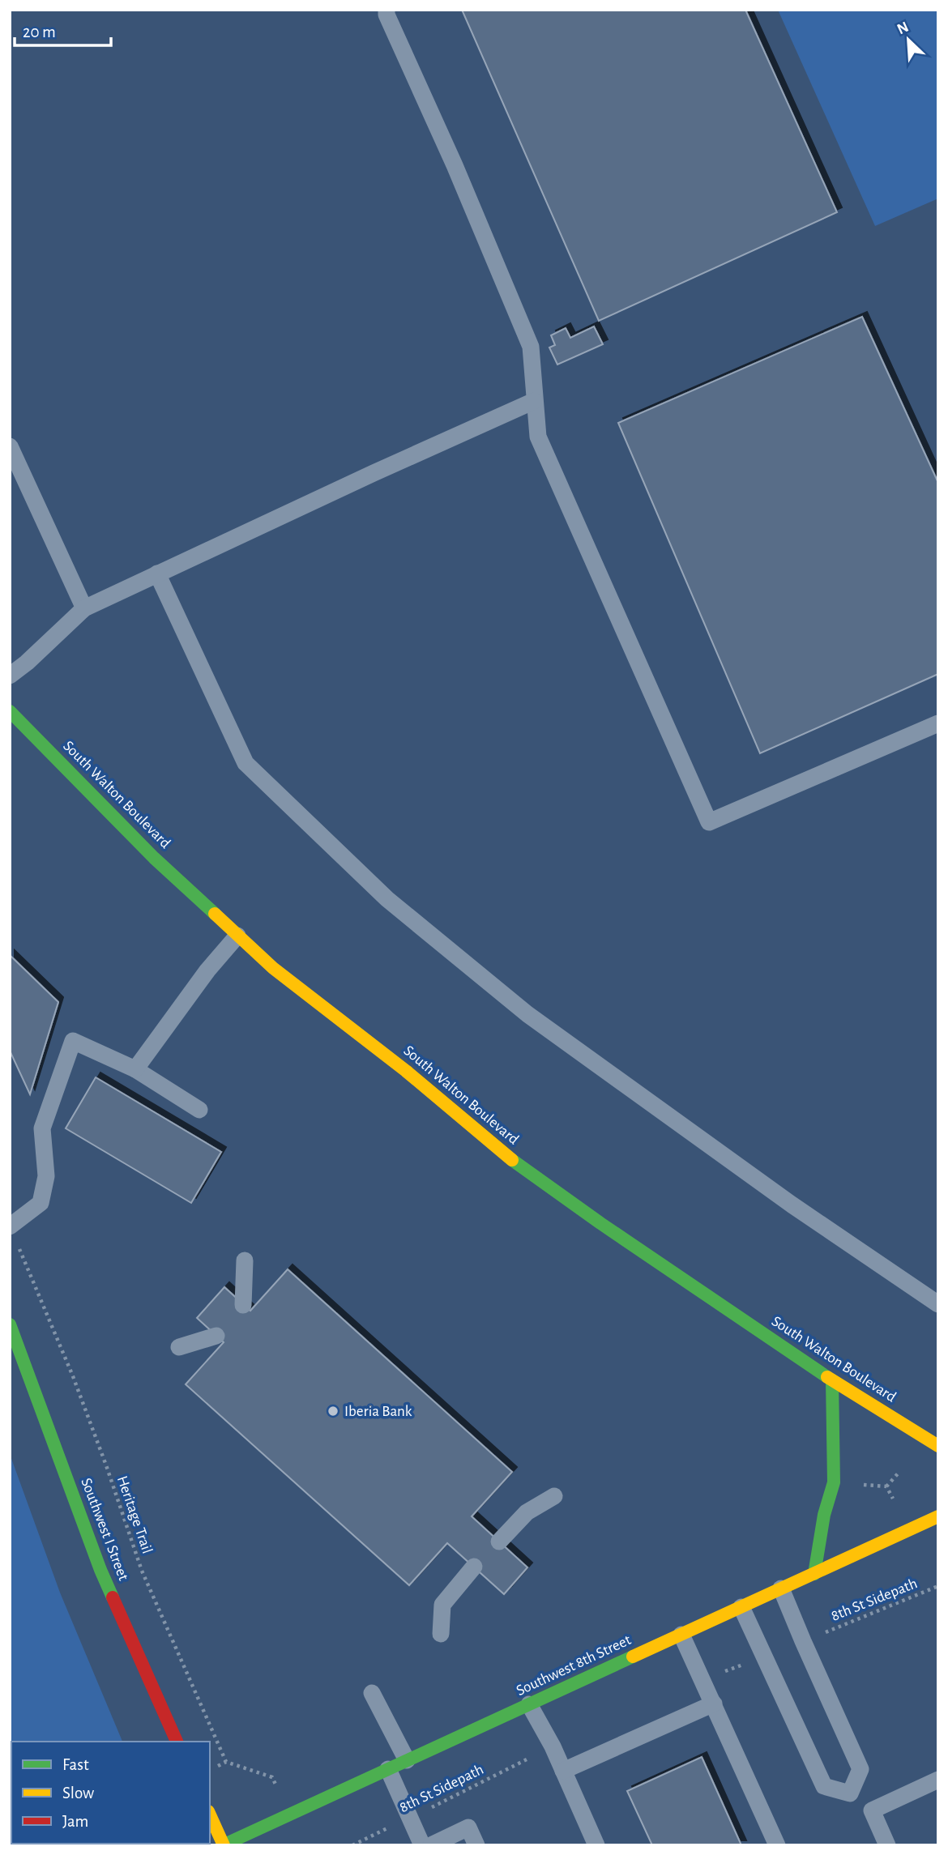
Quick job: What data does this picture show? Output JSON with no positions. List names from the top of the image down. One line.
{"streets":{"main road":["South Walton Boulevard","Southwest I Street","Southwest 8th Street"],"path":["Heritage Trail","8th St Sidepath"]},"places":["Iberia Bank"],"legend":["Fast","Slow","Jam"],"scale_bar":"20 m","north":"top left"}
